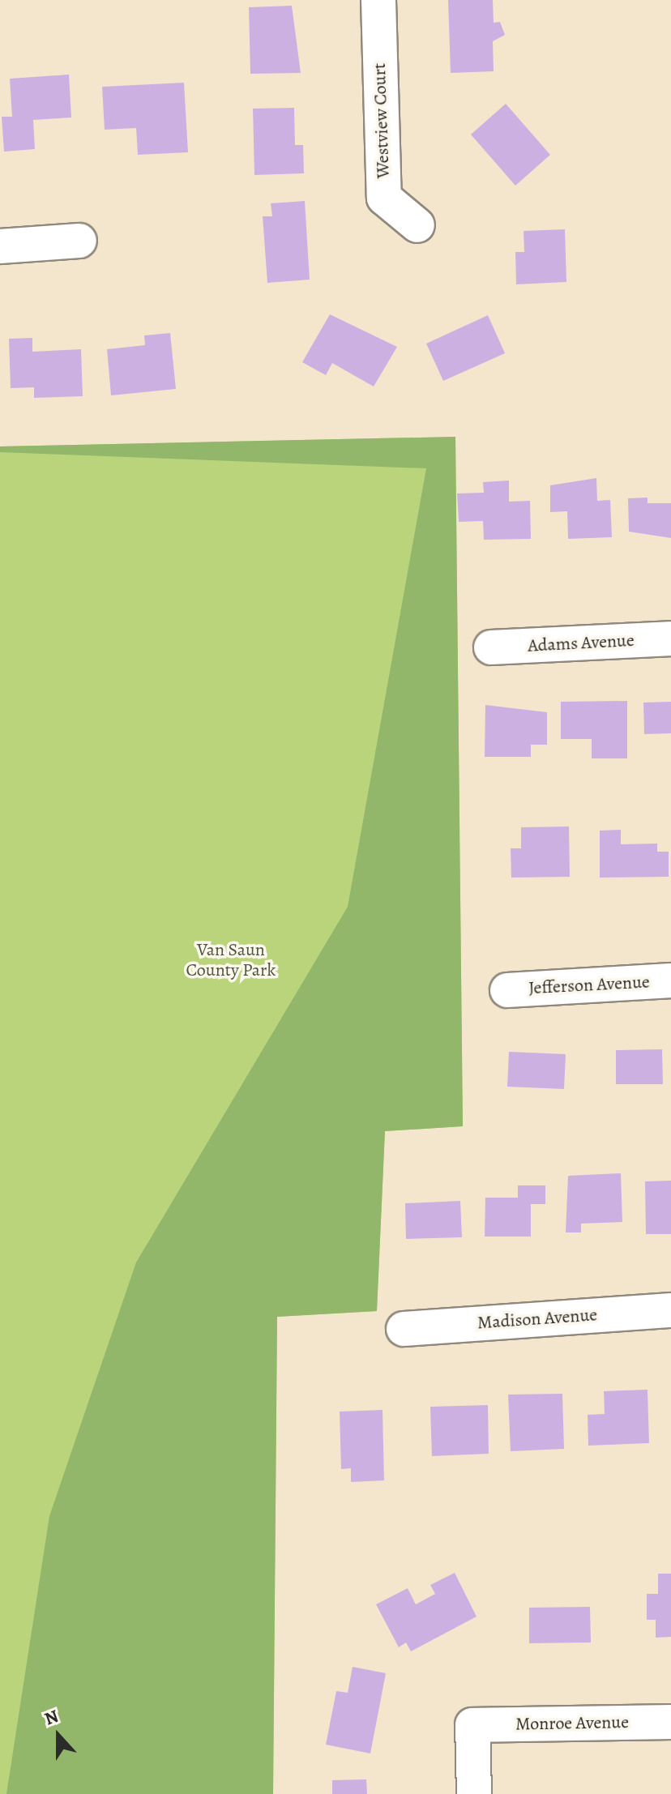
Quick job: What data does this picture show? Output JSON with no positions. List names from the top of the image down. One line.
{"streets":{"street":["Westview Court","Adams Avenue","Jefferson Avenue","Madison Avenue","Monroe Avenue"]},"parks":["Van Saun County Park"],"north":"top"}
